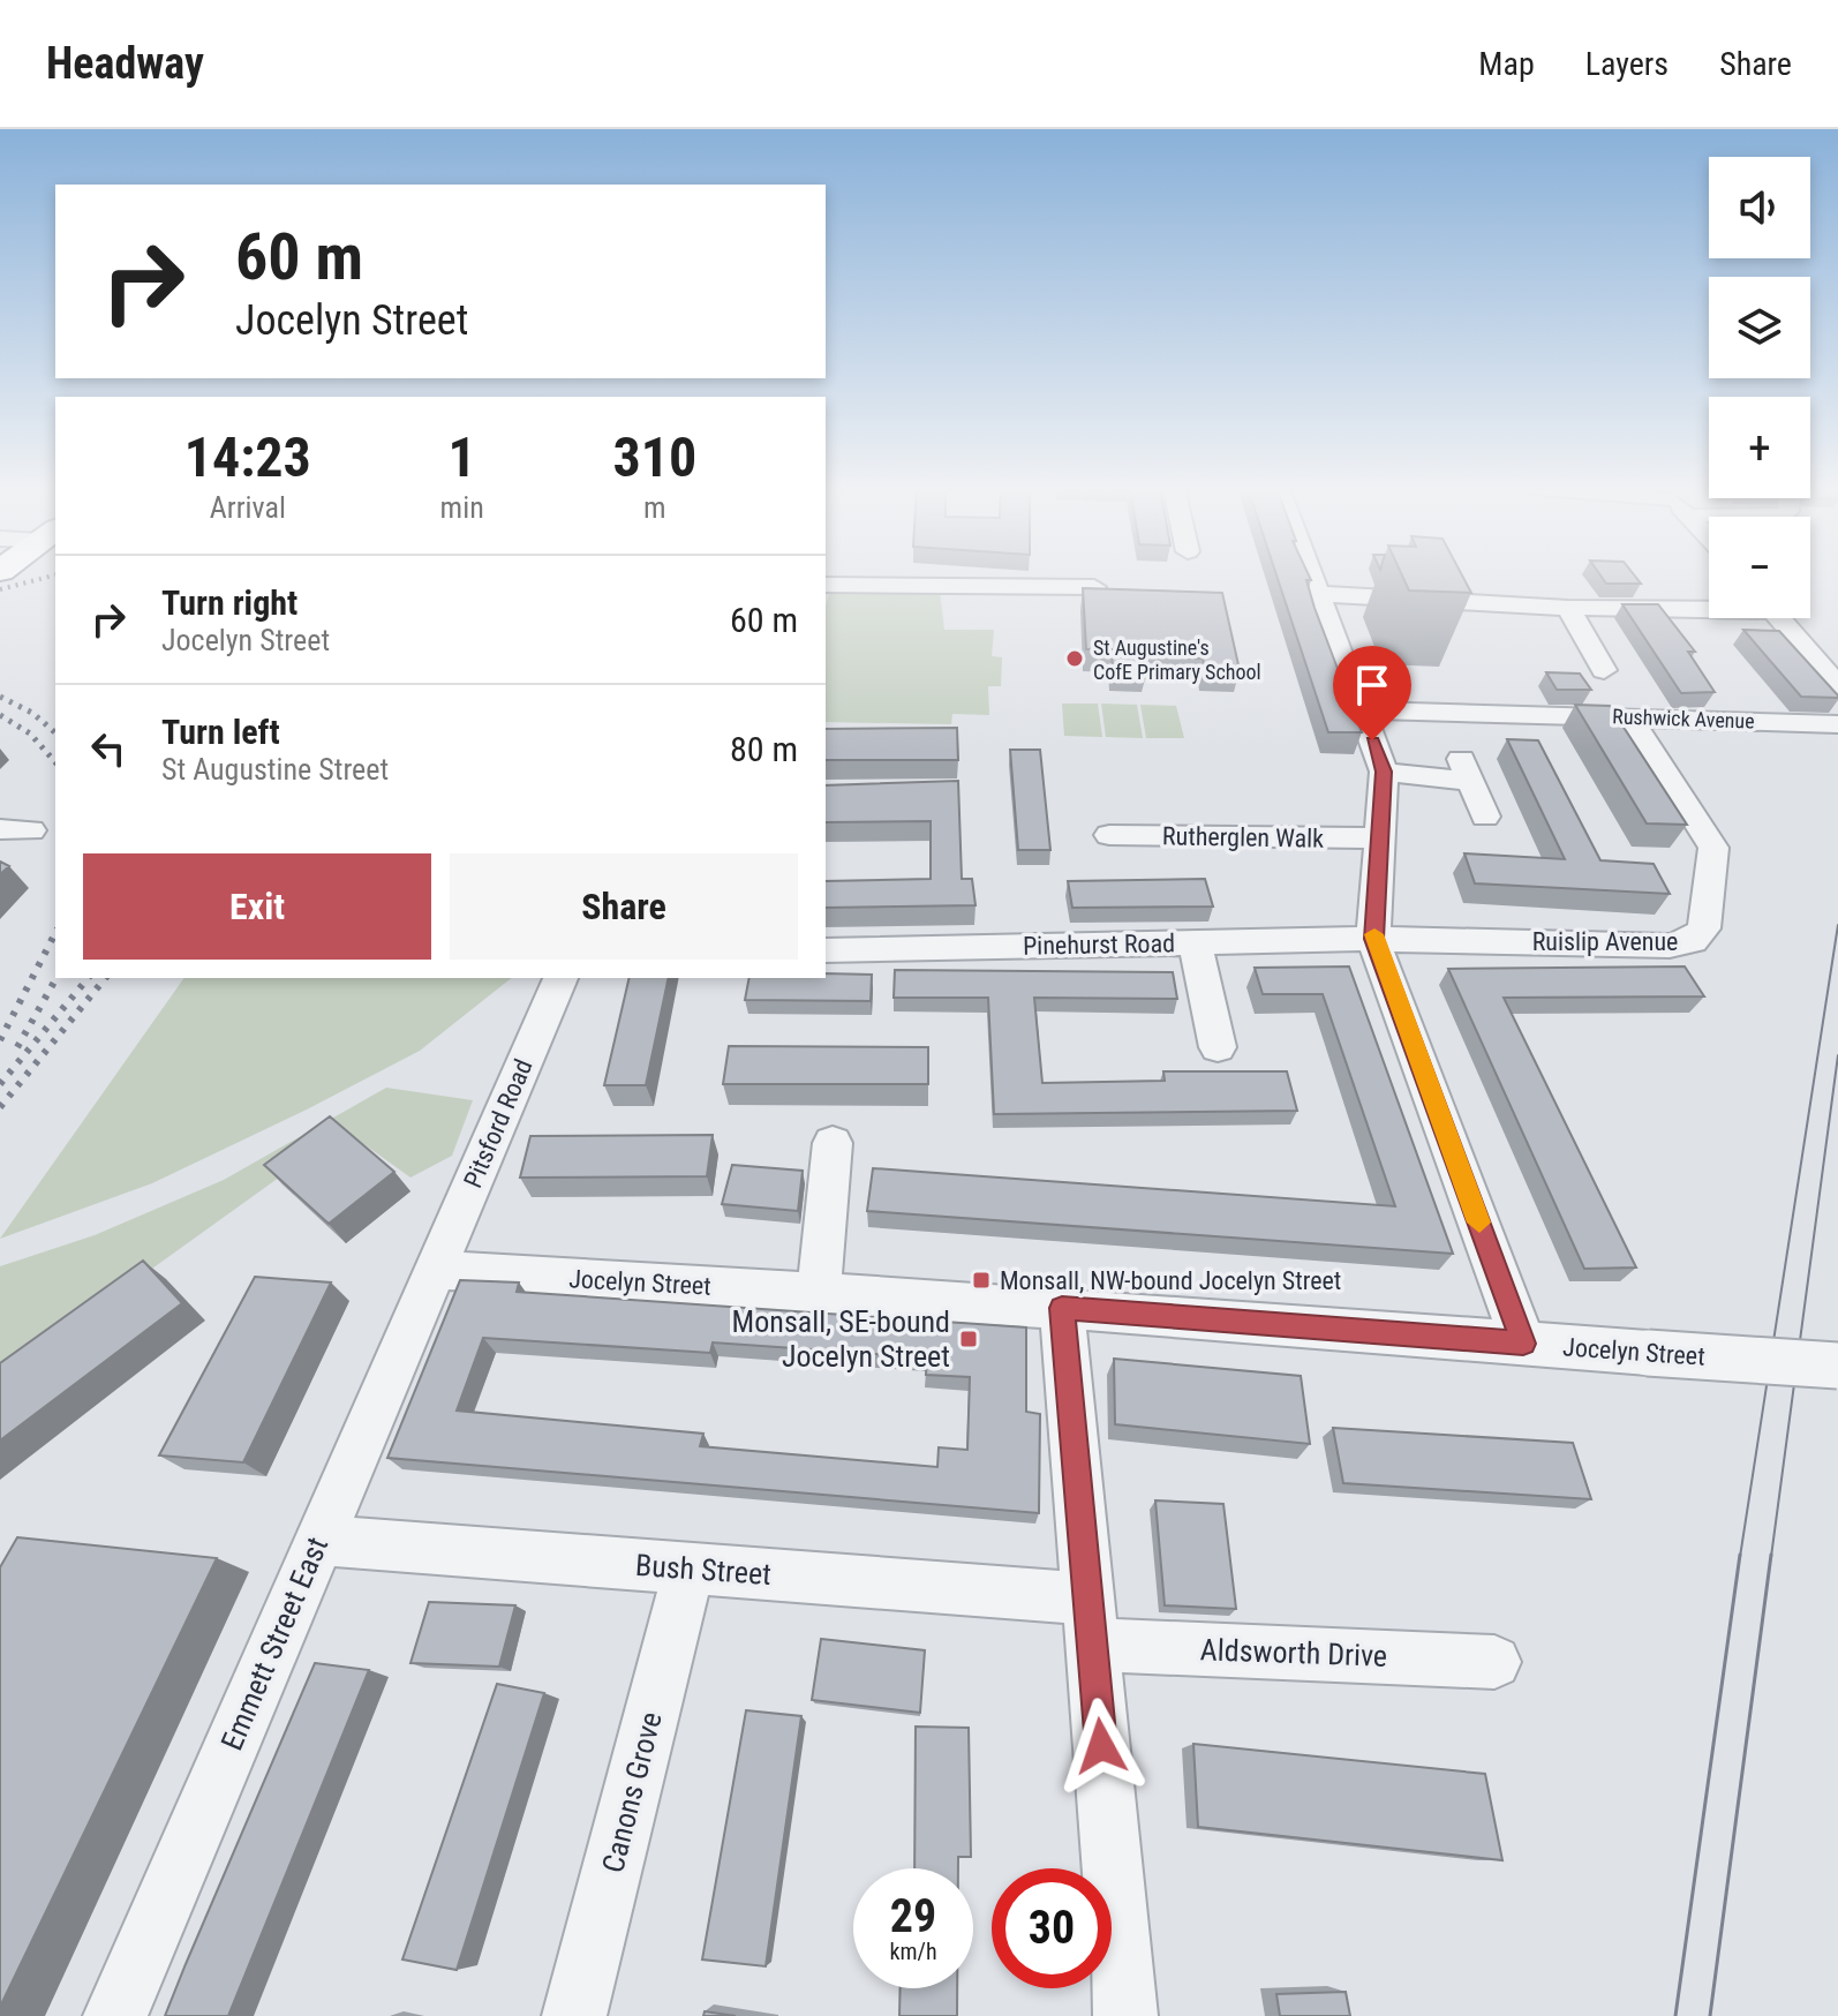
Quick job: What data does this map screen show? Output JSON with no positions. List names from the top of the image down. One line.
{"streets":{"street":["Rushwick Avenue","Rutherglen Walk","Ruislip Avenue","Pinehurst Road","Pitsford Road","Jocelyn Street","Bush Street","Emmett Street East","Aldsworth Drive","Canons Grove"]},"crossings":[["Rushwick Avenue","Ruislip Avenue"],["Ruislip Avenue","Pinehurst Road"],["Pitsford Road","Jocelyn Street"],["Pitsford Road","Emmett Street East"],["Jocelyn Street","Emmett Street East"],["Bush Street","Emmett Street East"],["Bush Street","Aldsworth Drive"],["Bush Street","Canons Grove"]],"places":{"other":["St Augustine's CofE Primary School"],"transit":["Monsall, NW-bound Jocelyn Street","Monsall, SE-bound Jocelyn Street"]},"page":{"header":"Headway","nav":["Map","Layers","Share"],"map_buttons":["+","−"],"turn":["60 m","Jocelyn Street"],"eta":["14:23","Arrival","1","min","310","m"],"list":[{"name":"Turn right","note":"Jocelyn Street","value":"60 m"},{"name":"Turn left","note":"St Augustine Street","value":"80 m"}],"buttons":["Exit","Share"],"speed":"29 km/h","limit":"30"}}
